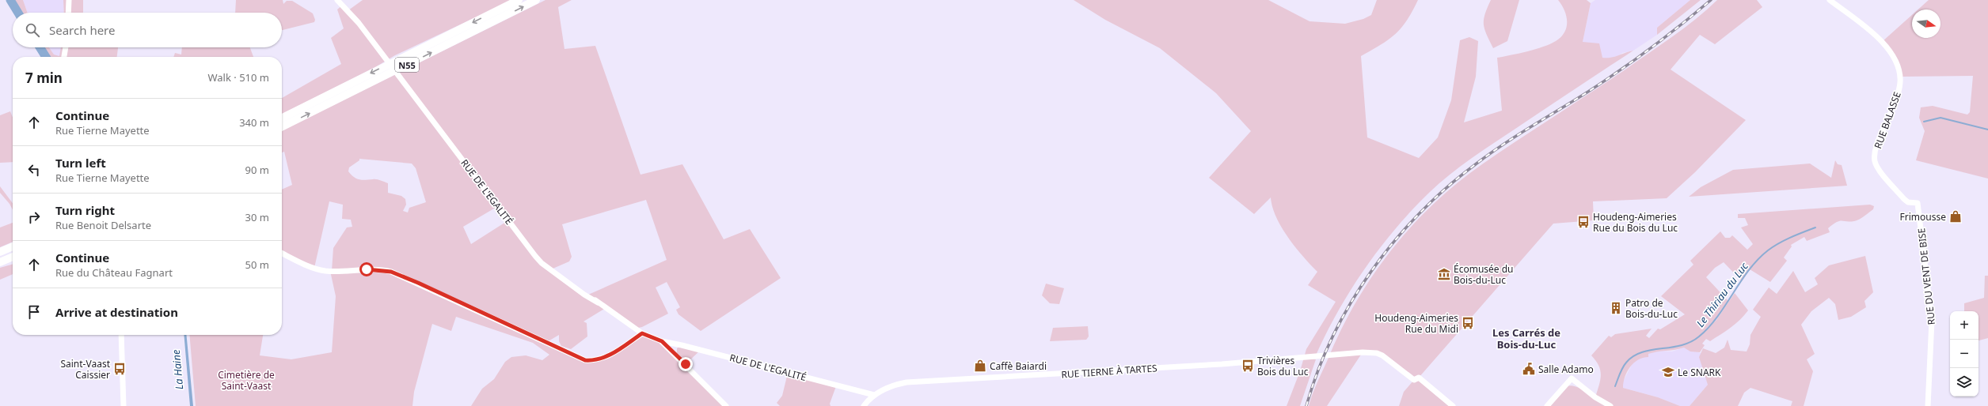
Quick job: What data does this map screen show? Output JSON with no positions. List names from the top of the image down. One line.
{"streets":{"highway":["N55"],"street":["RUE BALASSE","RUE DE L'EGALITÉ","RUE DU VENT DE BISE","RUE TIERNE À TARTES"]},"crossings":[["RUE BALASSE","RUE DU VENT DE BISE"],["RUE DE L'EGALITÉ","RUE TIERNE À TARTES"]],"districts":["Les Carrés de Bois-du-Luc"],"water":["Le Thiriau du Luc","La Haine"],"parks":["Cimetière de Saint-Vaast"],"places":{"shop":["Frimousse","Caffè Baiardi"],"bus stop":["Houdeng-Aimeries Rue du Bois du Luc","Houdeng-Aimeries Rue du Midi","Trivières Bois du Luc","Saint-Vaast Caissier"],"museum":["Écomusée du Bois-du-Luc"],"building":["Patro de Bois-du-Luc"],"public building":["Salle Adamo"],"school or university":["Le SNARK"]},"north":"right","page":{"search":"Search here","heading":["7 min","Walk · 510 m"],"list":[["Continue","Rue Tierne Mayette","340 m"],["Turn left","Rue Tierne Mayette","90 m"],["Turn right","Rue Benoit Delsarte","30 m"],["Continue","Rue du Château Fagnart","50 m"],"Arrive at destination"],"map_buttons":["+","−"]}}
